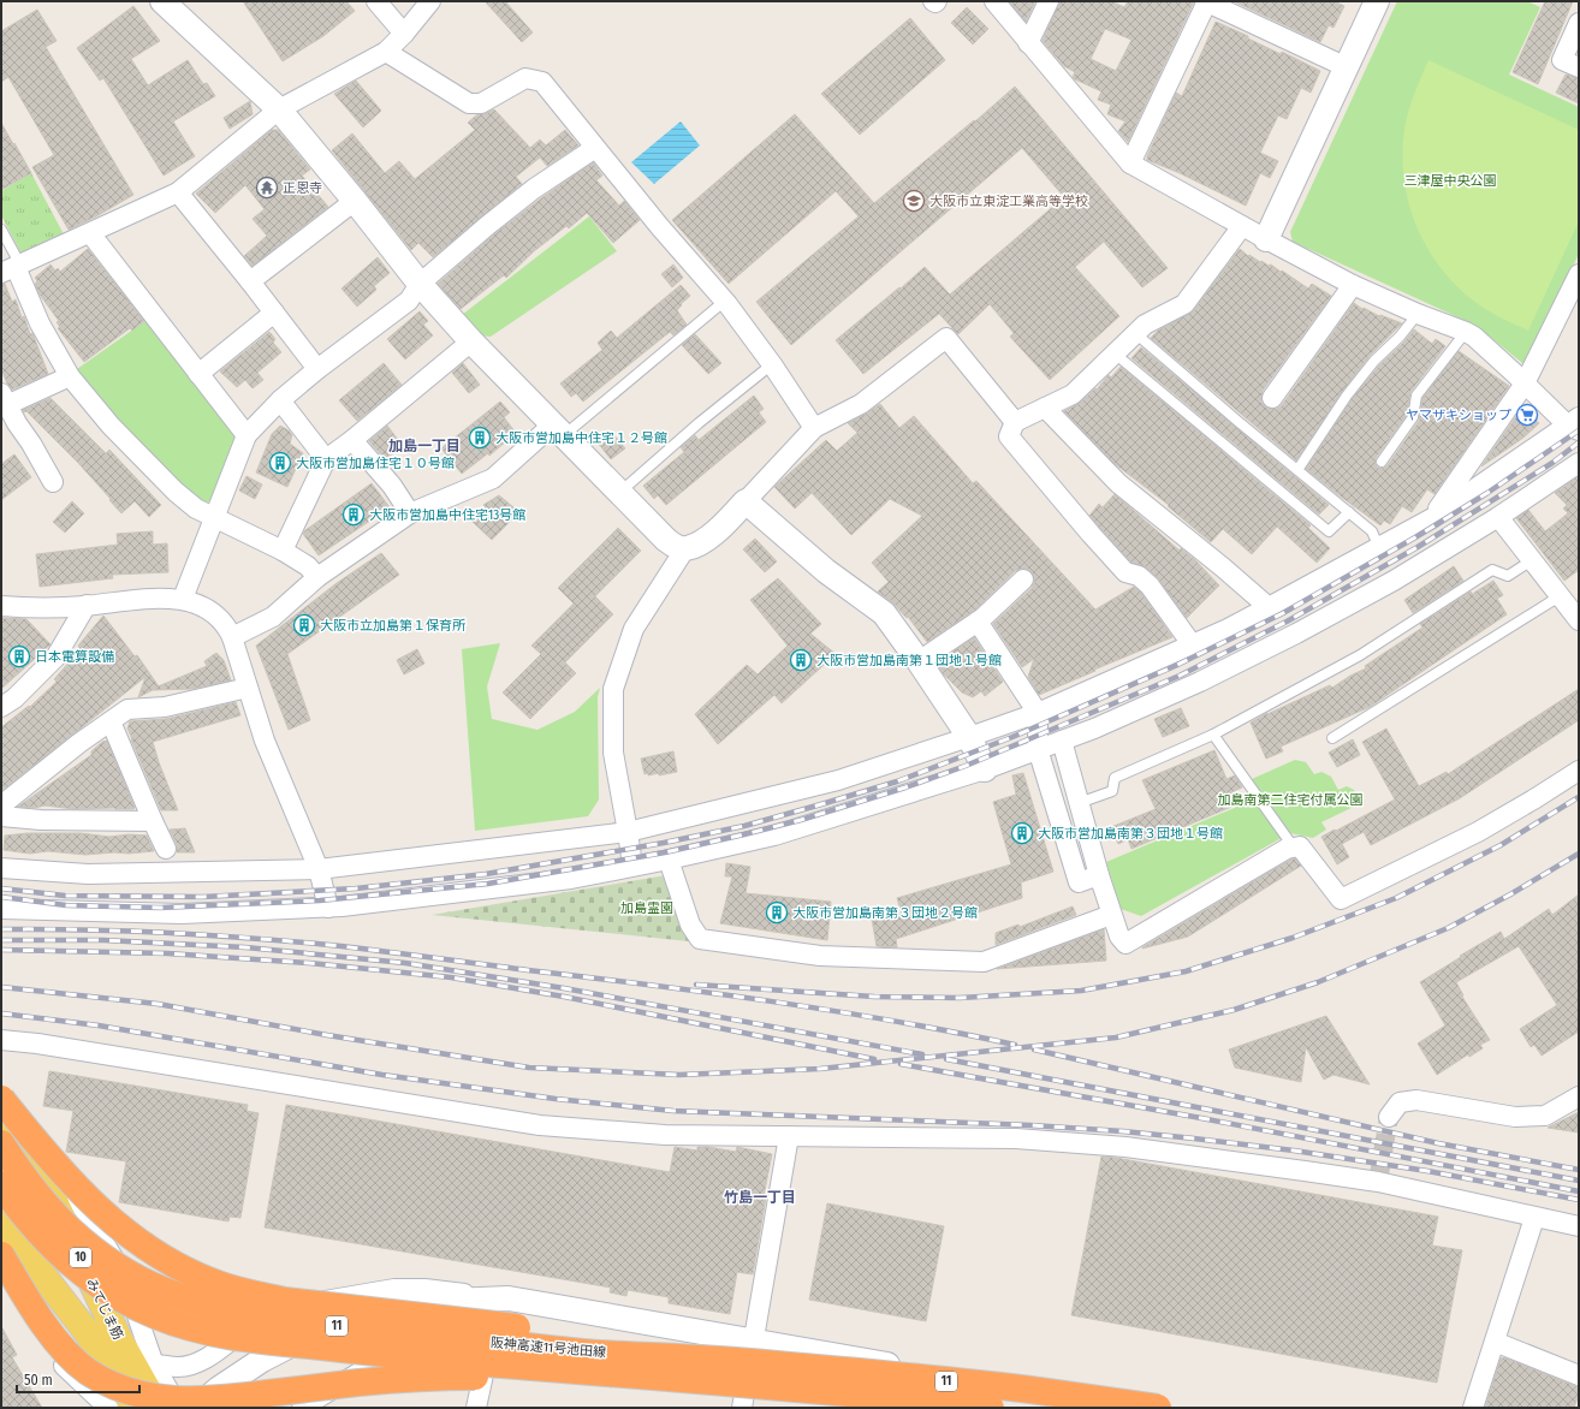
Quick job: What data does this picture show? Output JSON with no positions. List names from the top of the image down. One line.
{"streets":{"highway":["11","阪神高速11号池田線"],"main road":["10","みてじま筋"]},"crossings":[["11","阪神高速11号池田線"]],"districts":["加島一丁目","竹島一丁目"],"parks":["三津屋中央公園","加島南第二住宅付属公園","加島霊園"],"places":{"temple":["正恩寺"],"school or university":["大阪市立東淀工業高等学校"],"supermarket":["ヤマザキショップ"],"building":["大阪市営加島中住宅１２号館","大阪市営加島住宅１０号館","大阪市営加島中住宅13号館","大阪市立加島第１保育所","日本電算設備","大阪市営加島南第１団地１号館","大阪市営加島南第３団地１号館","大阪市営加島南第３団地２号館"]},"scale_bar":"50 m"}
